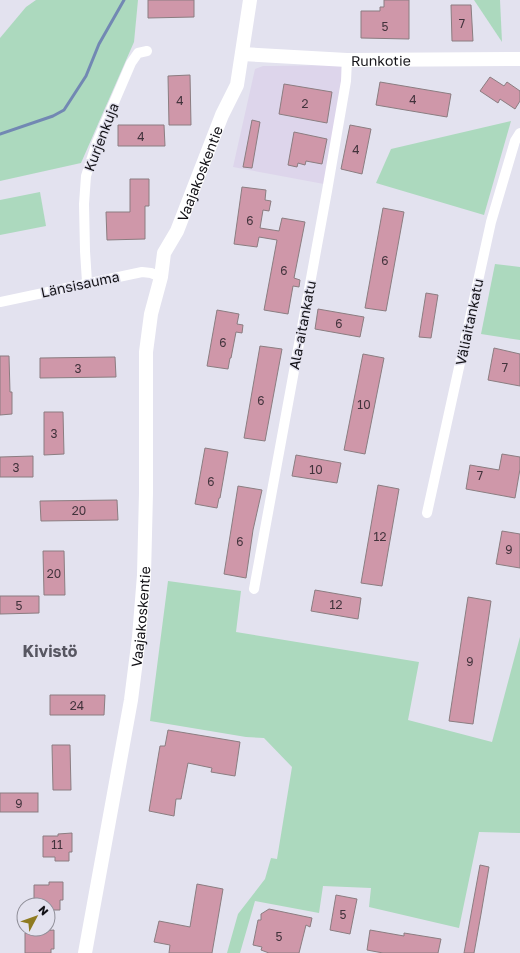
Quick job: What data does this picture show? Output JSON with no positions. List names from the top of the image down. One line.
{"streets":{"main road":["Runkotie","Vaajakoskentie"],"street":["Kurjenkuja","Länsisauma","Väliaitankatu","Ala-aitankatu"]},"crossings":[["Runkotie","Vaajakoskentie"],["Runkotie","Ala-aitankatu"],["Kurjenkuja","Länsisauma"],["Vaajakoskentie","Länsisauma"]],"districts":["Kivistö"],"house_numbers":["7","5","4","4","2","4","4","6","6","6","6","6","7","3","6","10","3","3","10","7","6","20","12","6","9","20","12","5","9","24","9","11","5","5"],"north":"top right"}
